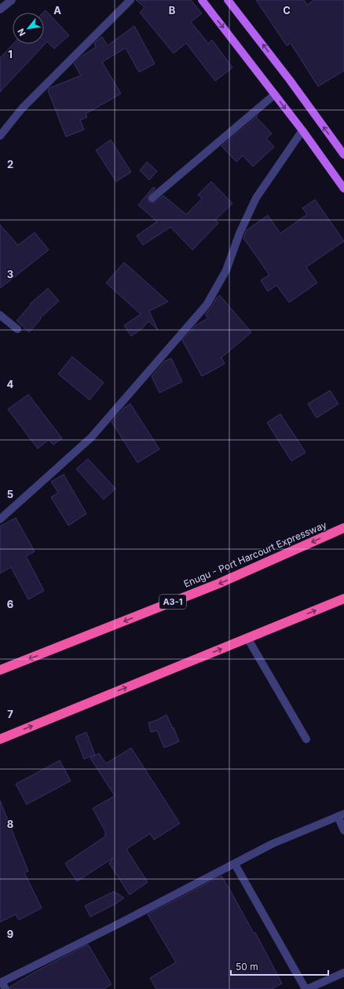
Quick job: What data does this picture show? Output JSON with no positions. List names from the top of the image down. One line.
{"streets":{"highway":["Enugu - Port Harcourt Expressway","A3-1"]},"scale_bar":"50 m","north":"bottom left","grid":{"columns":["A","B","C"],"rows":["1","2","3","4","5","6","7","8","9"]}}
